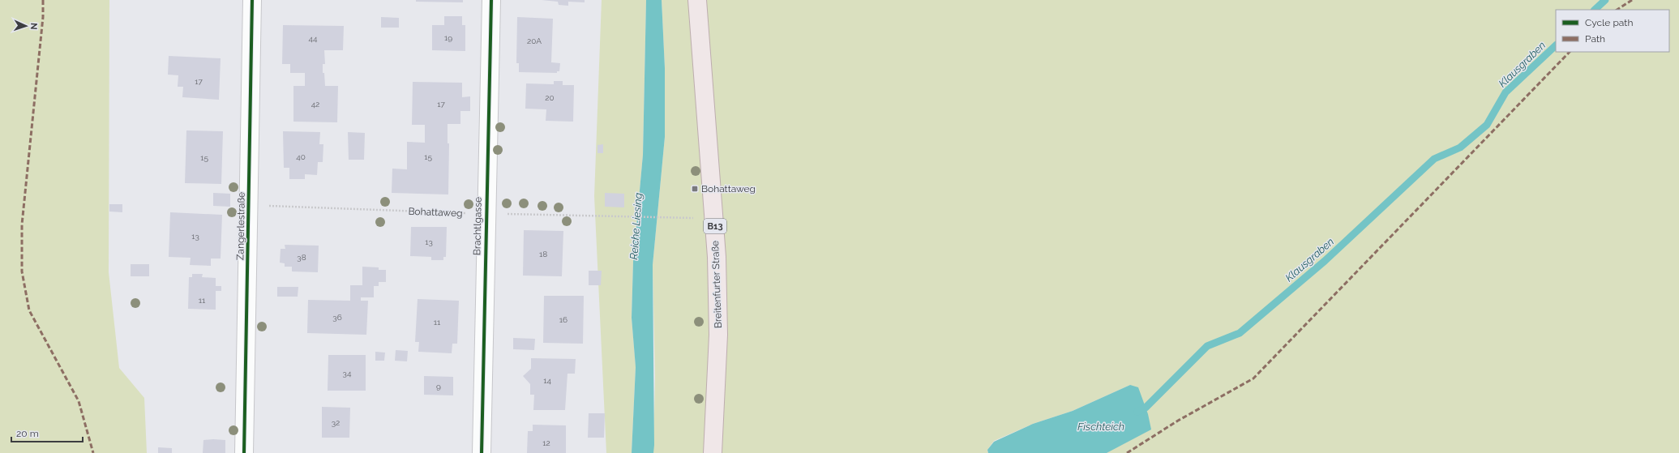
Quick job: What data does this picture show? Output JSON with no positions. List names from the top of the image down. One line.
{"streets":{"main road":["B13","Breitenfurter Straße"],"street":["Zangerlestraße","Brachtlgasse"],"path":["Bohattaweg"]},"crossings":[["Bohattaweg","Zangerlestraße"],["Bohattaweg","Brachtlgasse"]],"water":["Klausgraben","Reiche Liesing","Fischteich"],"places":{"transit":["Bohattaweg"]},"house_numbers":["19","44","20A","17","20","42","17","40","15","15","13","13","18","38","11","36","16","11","34","14","9","32","12"],"legend":["Cycle path","Path"],"scale_bar":"20 m","north":"right"}
